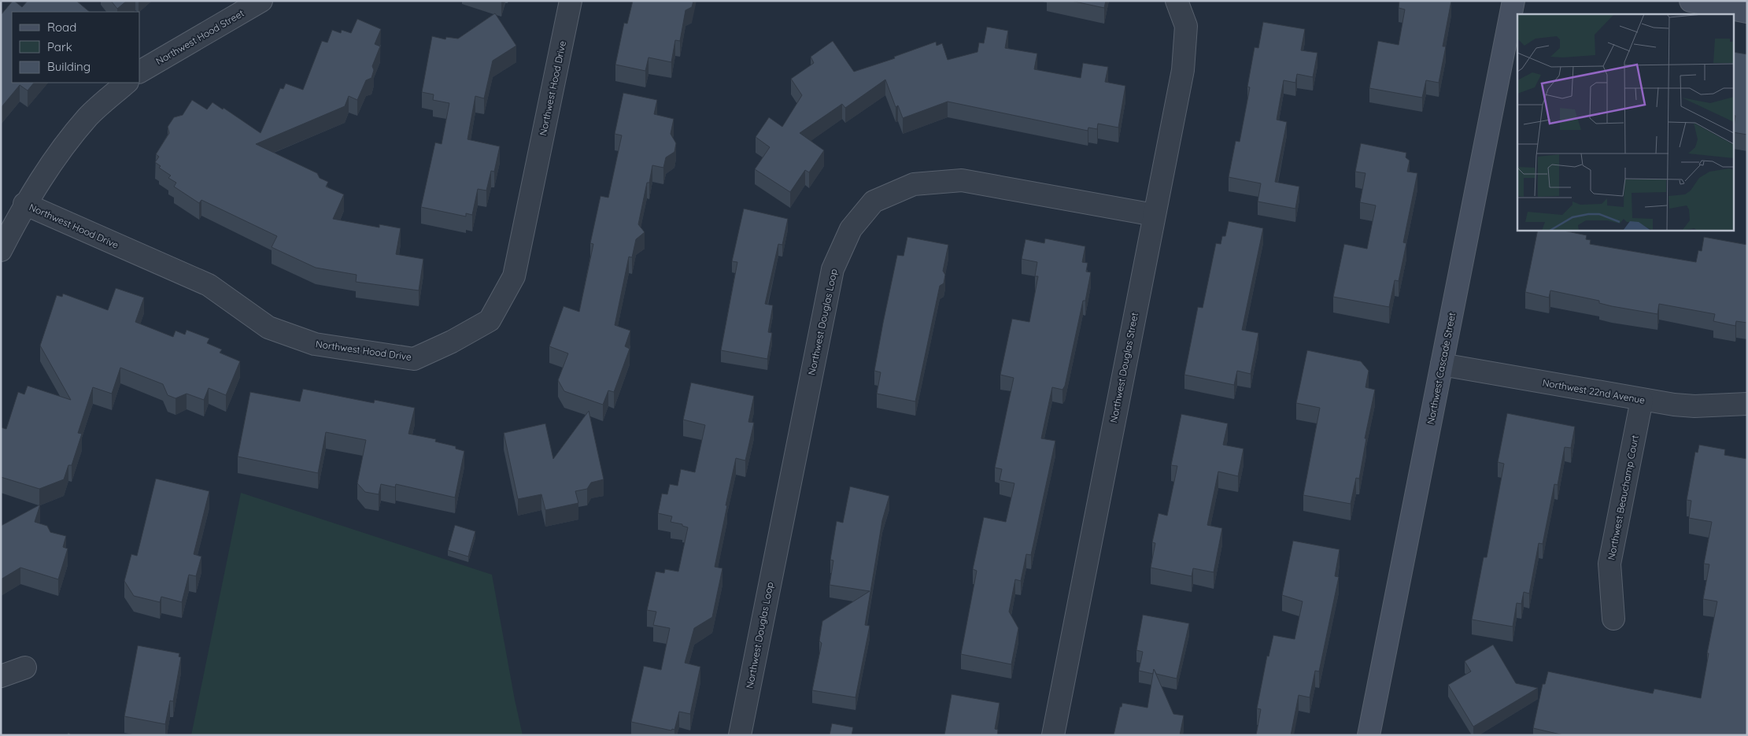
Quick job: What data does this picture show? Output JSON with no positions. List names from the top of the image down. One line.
{"streets":{"street":["Northwest Hood Street","Northwest Hood Drive","Northwest Douglas Loop","Northwest Douglas Street","Northwest Cascade Street","Northwest 22nd Avenue","Northwest Beauchamp Court"]},"crossings":[["Northwest Douglas Loop","Northwest Douglas Street"],["Northwest Cascade Street","Northwest 22nd Avenue"],["Northwest 22nd Avenue","Northwest Beauchamp Court"]],"legend":["Road","Park","Building"]}
